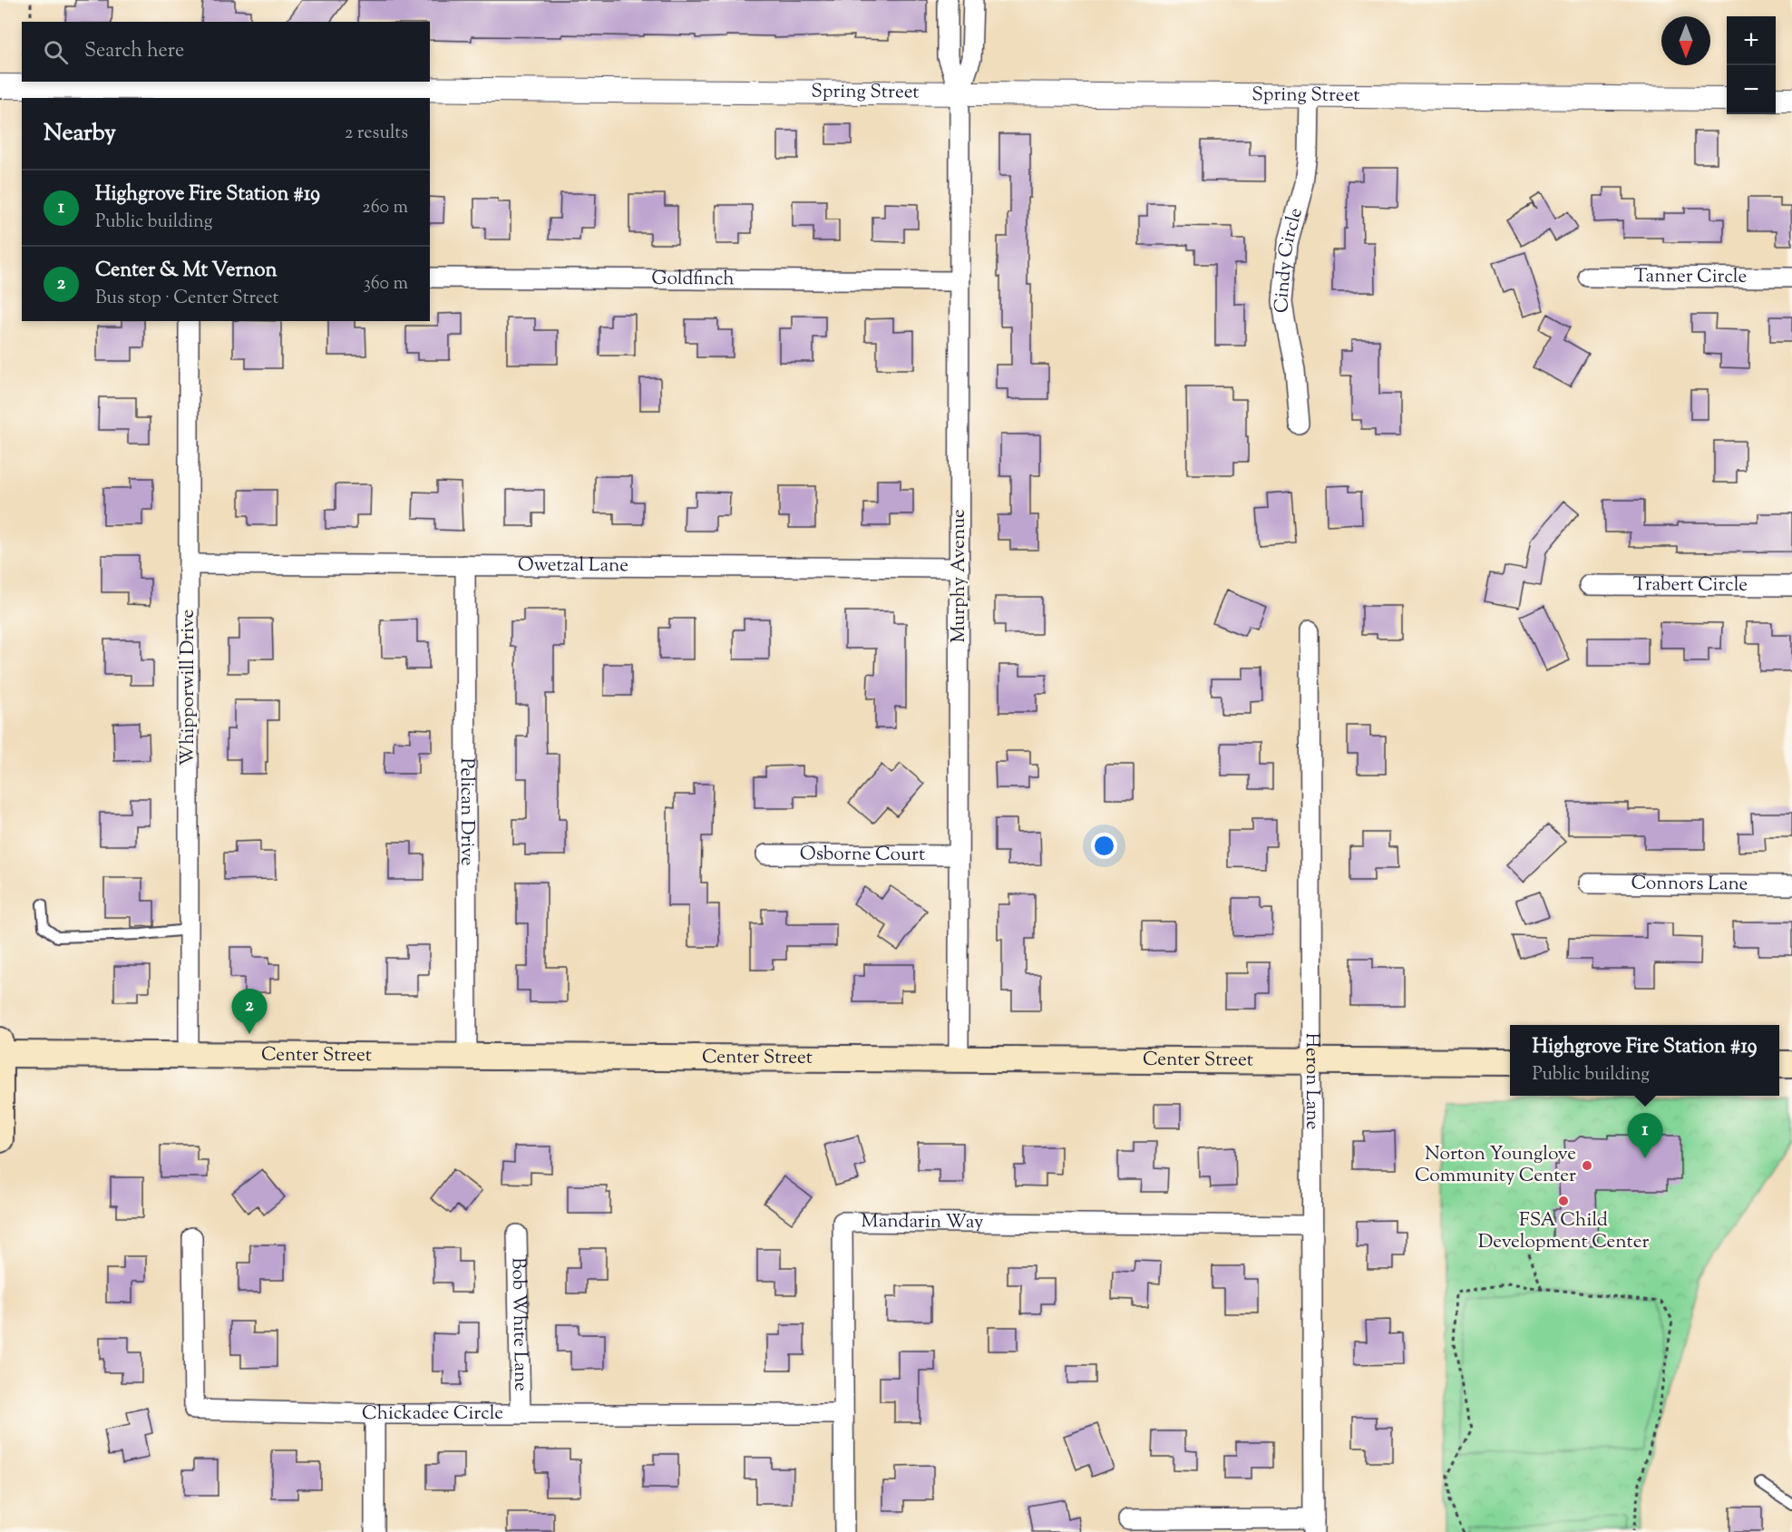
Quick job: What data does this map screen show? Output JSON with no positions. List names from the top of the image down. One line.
{"streets":{"main road":["Center Street"],"street":["Spring Street","Cindy Circle","Tanner Circle","Goldfinch","Owetzal Lane","Murphy Avenue","Trabert Circle","Whipporwill Drive","Pelican Drive","Osborne Court","Connors Lane","Heron Lane","Mandarin Way","Bob White Lane","Chickadee Circle"]},"crossings":[["Spring Street","Cindy Circle"],["Spring Street","Murphy Avenue"],["Goldfinch","Murphy Avenue"],["Owetzal Lane","Murphy Avenue"],["Owetzal Lane","Whipporwill Drive"],["Owetzal Lane","Pelican Drive"],["Murphy Avenue","Osborne Court"],["Murphy Avenue","Center Street"],["Whipporwill Drive","Center Street"],["Pelican Drive","Center Street"],["Center Street","Heron Lane"],["Heron Lane","Mandarin Way"],["Mandarin Way","Chickadee Circle"],["Bob White Lane","Chickadee Circle"]],"places":["Norton Younglove Community Center","FSA Child Development Center"],"north":"bottom","page":{"map_buttons":["+","−"],"search":"Search here","heading":["Nearby","2 results"],"list":[{"mark":"1","name":"Highgrove Fire Station #19","note":"Public building","value":"260 m"},{"mark":"2","name":"Center & Mt Vernon","note":"Bus stop · Center Street","value":"360 m"}],"pins":["2","1"],"popup":["Highgrove Fire Station #19","Public building"]}}
